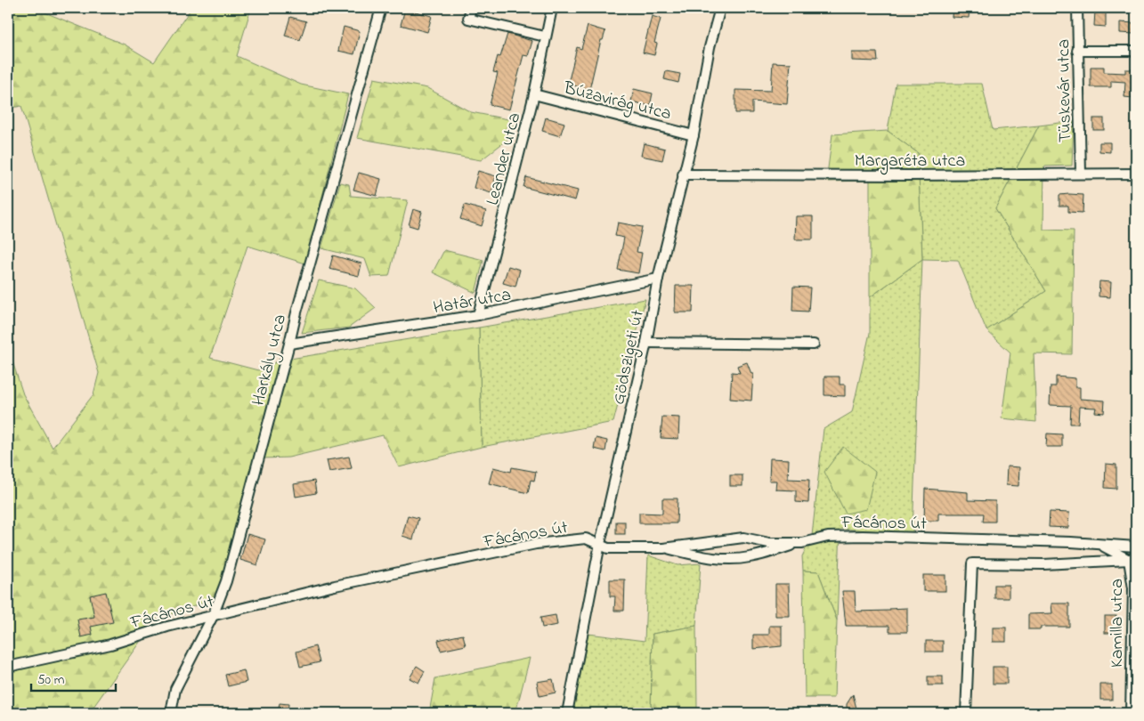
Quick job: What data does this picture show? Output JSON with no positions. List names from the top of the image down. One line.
{"streets":{"street":["Tüskevár utca","Búzavirág utca","Leander utca","Margaréta utca","Határ utca","Gödszigeti út","Harkály utca","Fácános út","Kamilla utca"]},"crossings":[["Tüskevár utca","Margaréta utca"],["Búzavirág utca","Leander utca"],["Búzavirág utca","Gödszigeti út"],["Leander utca","Határ utca"],["Margaréta utca","Gödszigeti út"],["Határ utca","Gödszigeti út"],["Határ utca","Harkály utca"],["Gödszigeti út","Fácános út"],["Harkály utca","Fácános út"]],"scale_bar":"50 m"}
